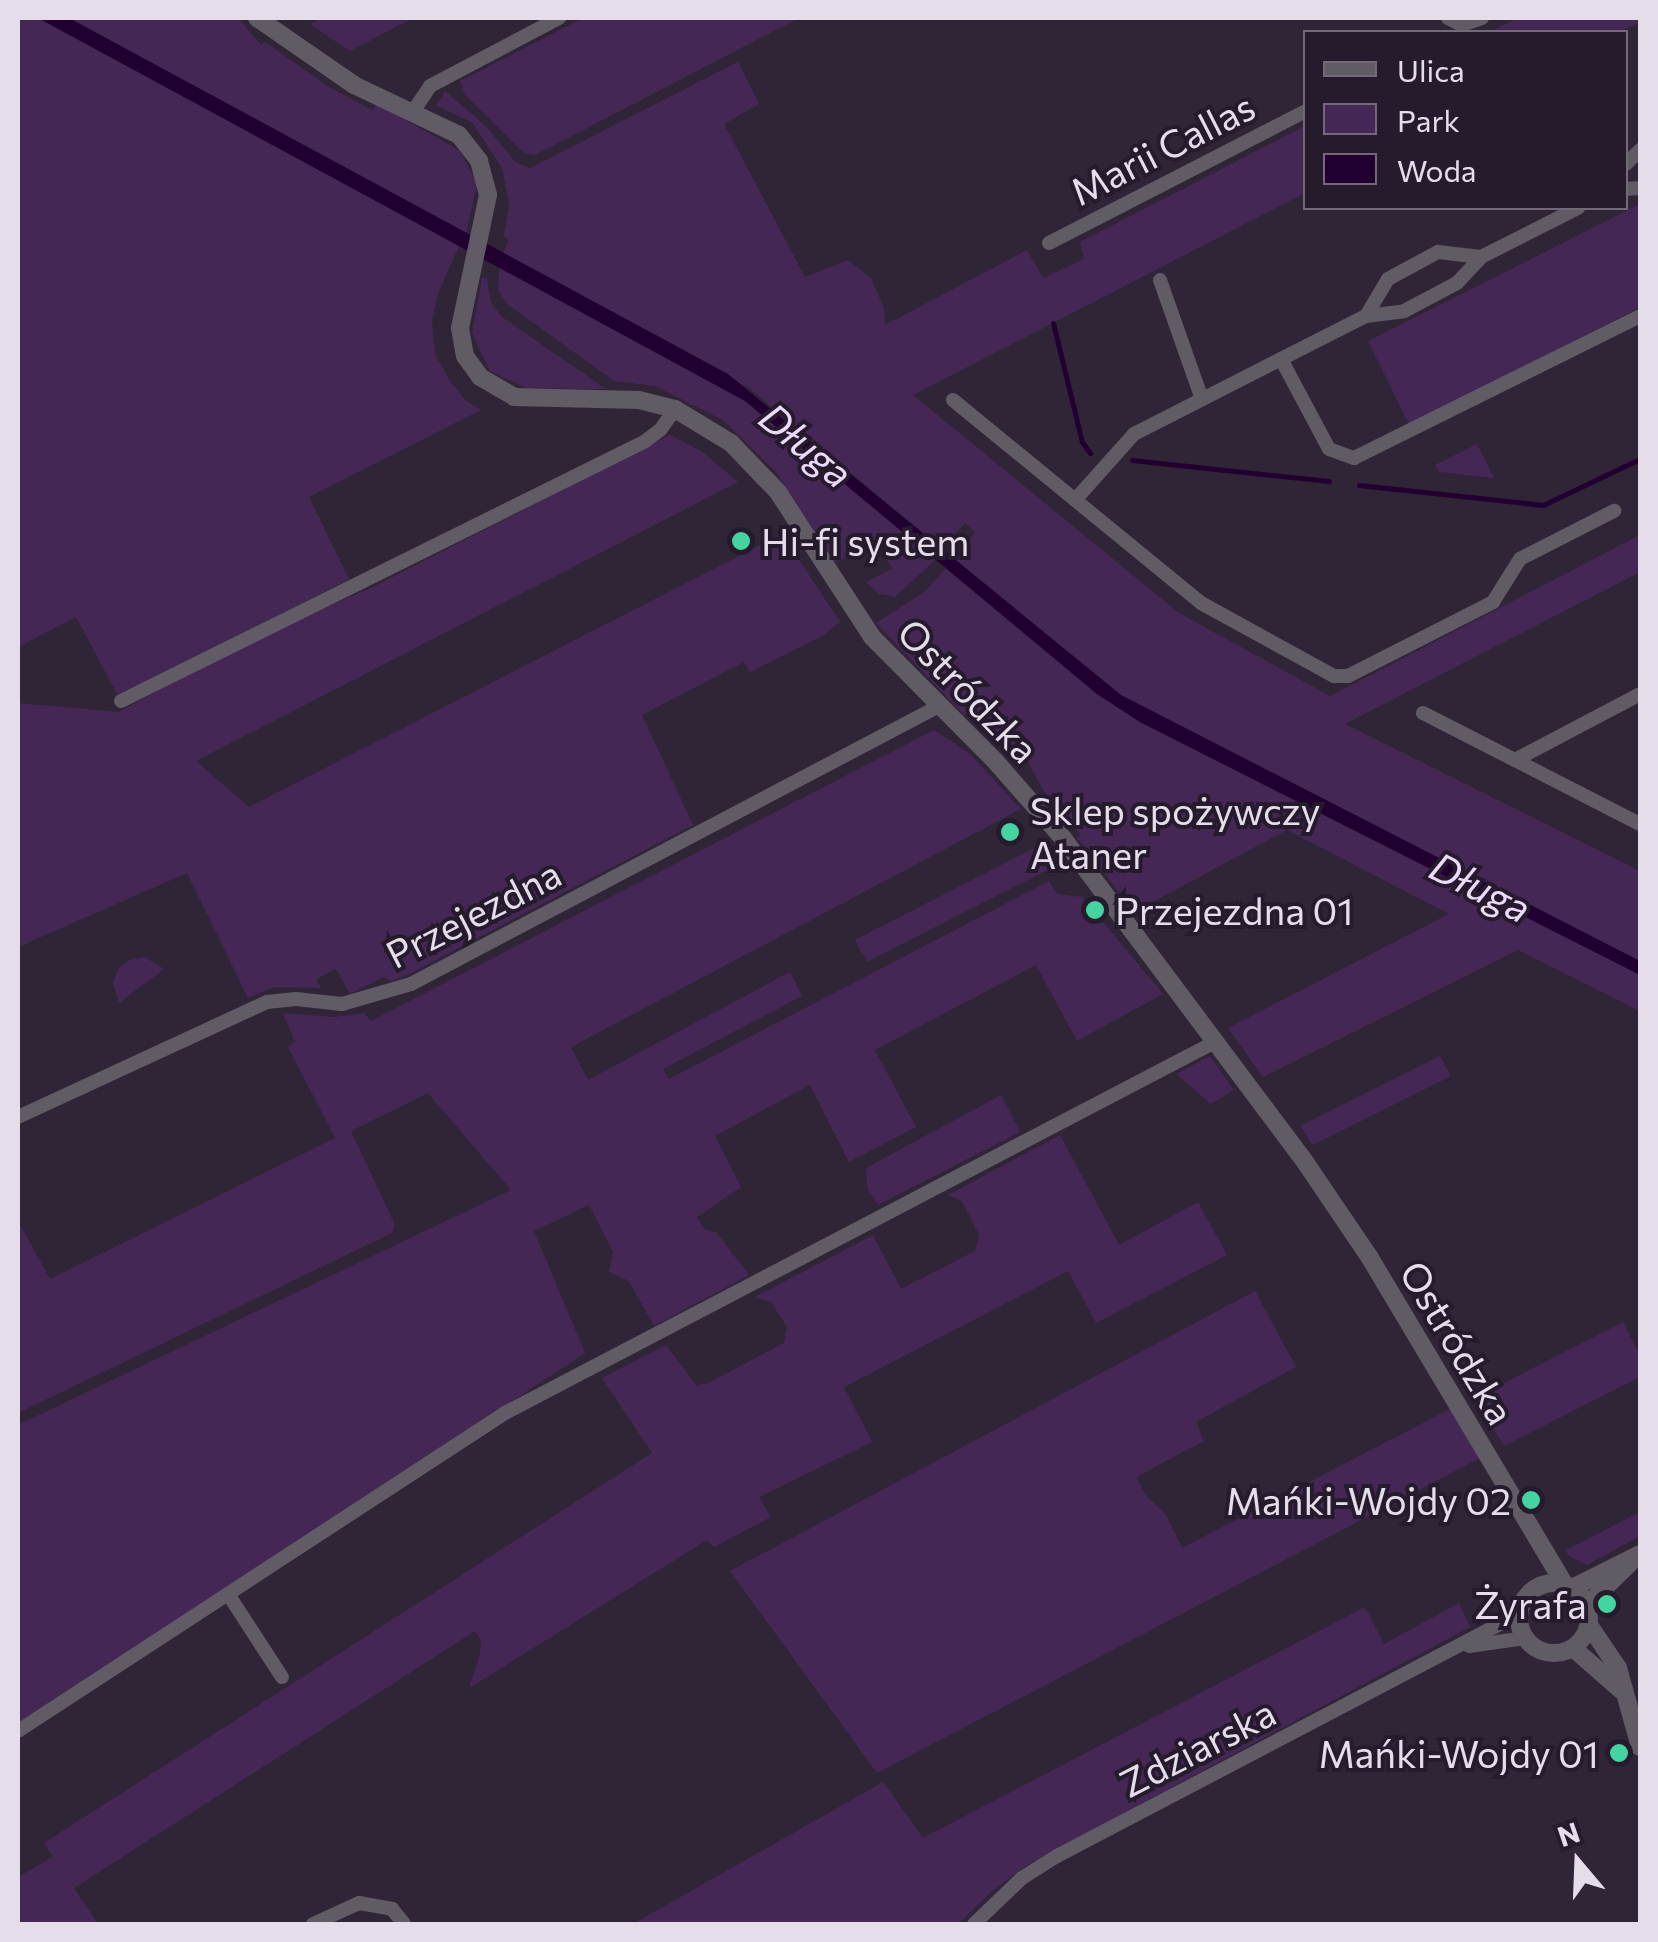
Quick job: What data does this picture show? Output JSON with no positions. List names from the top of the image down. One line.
{"streets":{"street":["Marii Callas","Ostródzka","Przejezdna","Zdziarska"]},"crossings":[["Ostródzka","Przejezdna"],["Ostródzka","Zdziarska"]],"water":["Długa"],"places":["Hi-fi system","Sklep spożywczy Ataner","Przejezdna 01","Mańki-Wojdy 02","Żyrafa","Mańki-Wojdy 01"],"legend":["Ulica","Park","Woda"],"north":"top"}
